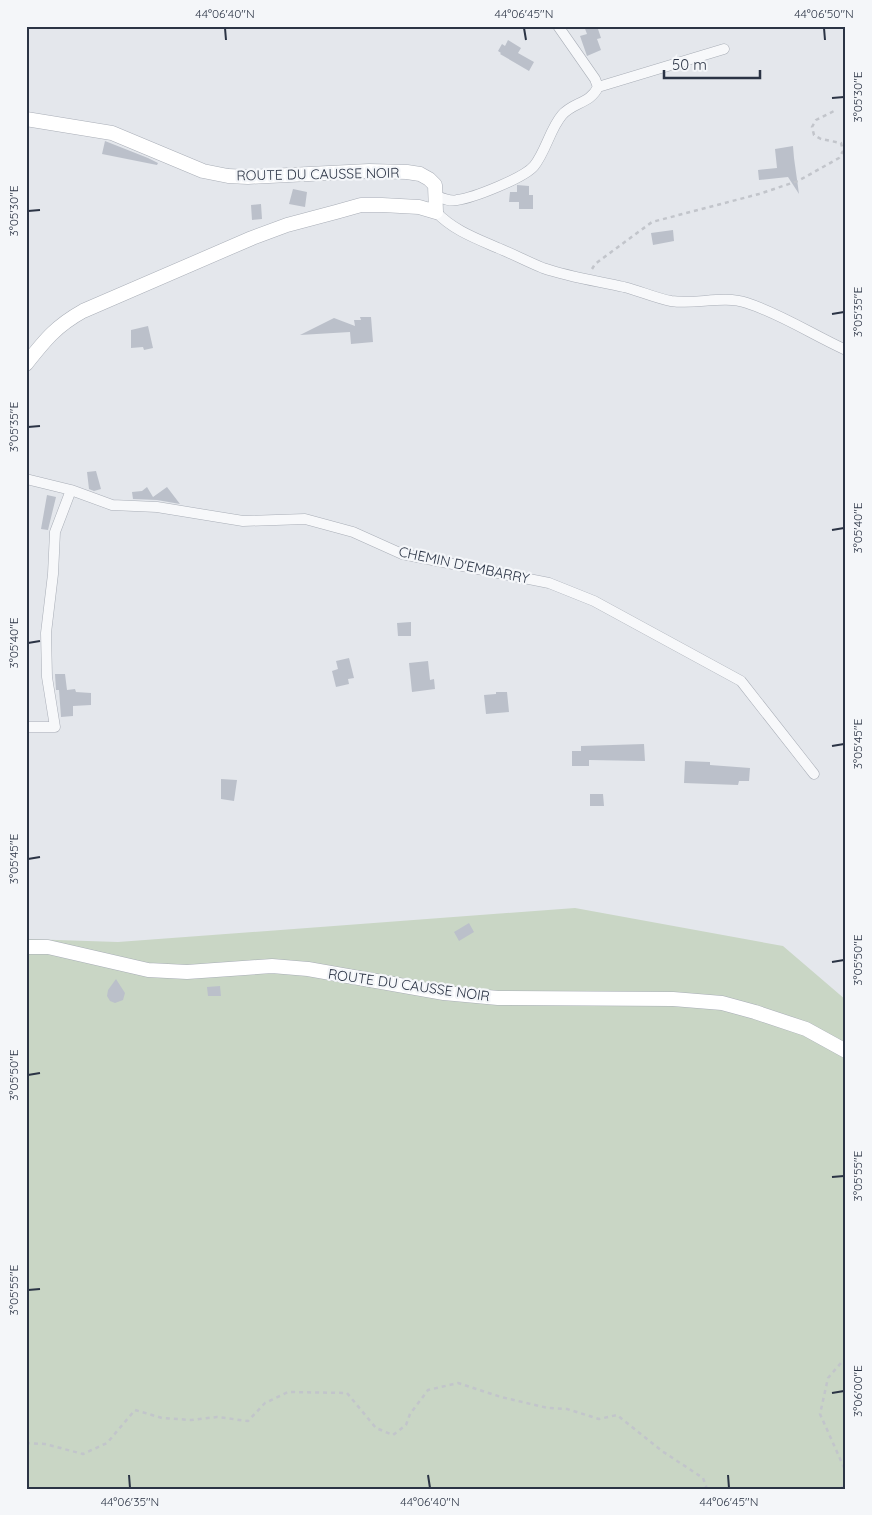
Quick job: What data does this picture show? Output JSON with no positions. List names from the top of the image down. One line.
{"streets":{"street":["ROUTE DU CAUSSE NOIR","CHEMIN D'EMBARRY"]},"scale_bar":"50 m","coordinates":["44°06'40\"N","44°06'45\"N","44°06'50\"N","3°05'30\"E","3°05'35\"E","3°05'40\"E","3°05'45\"E","3°05'50\"E","3°05'55\"E","3°06'00\"E","44°06'35\"N"]}
